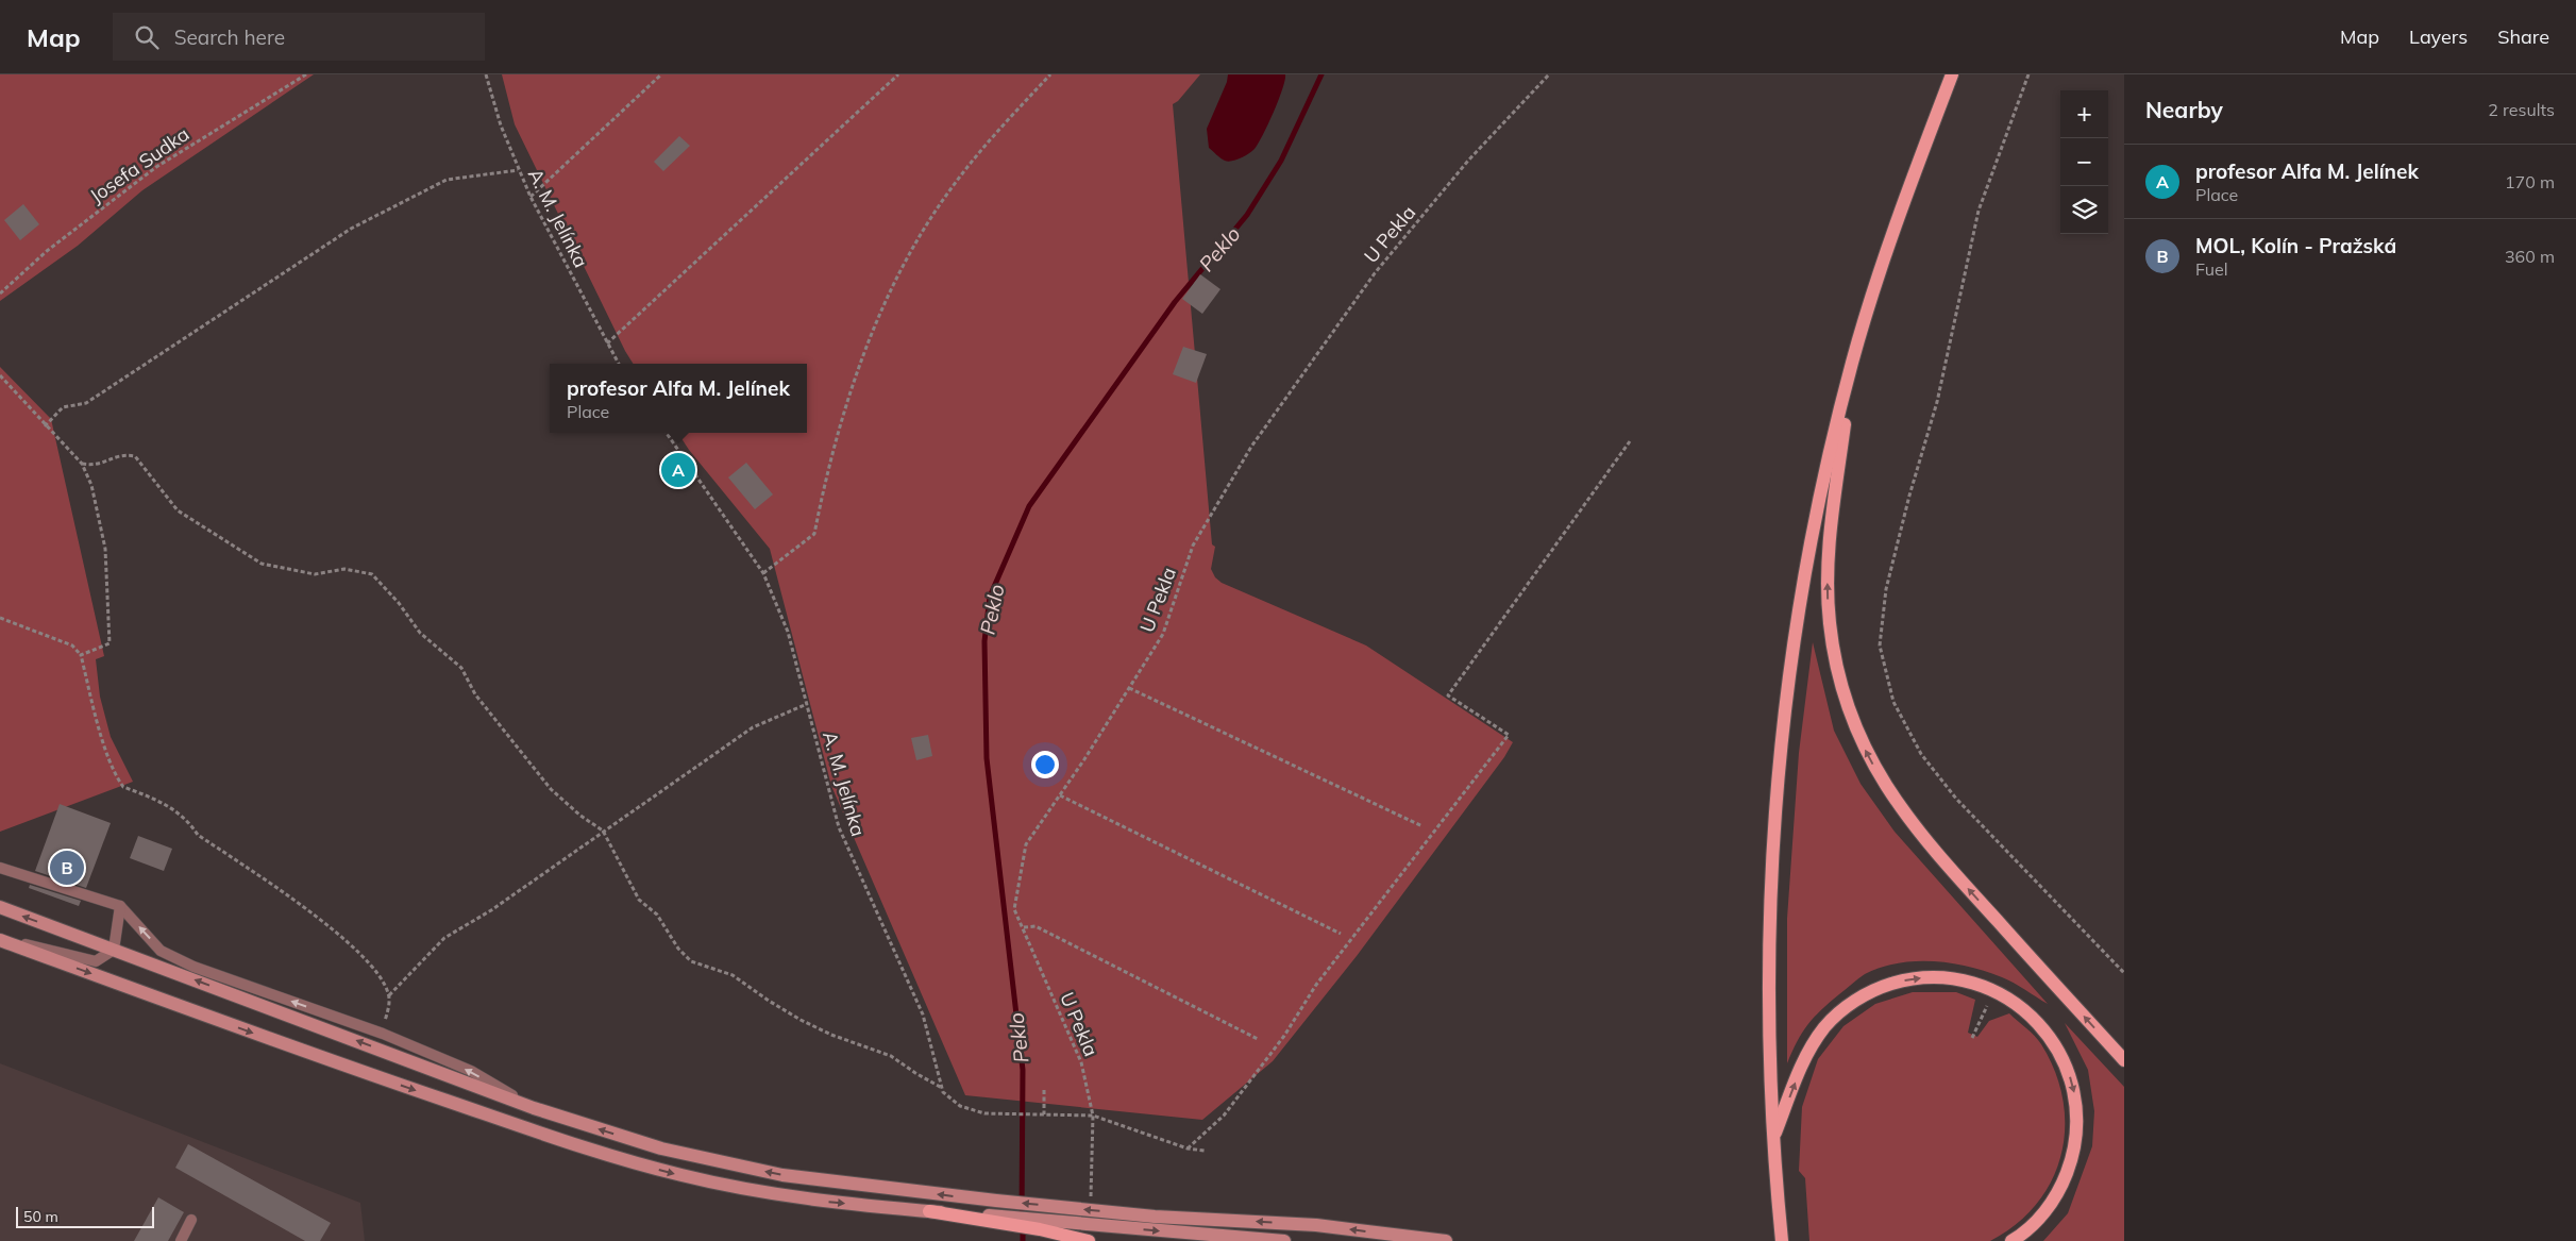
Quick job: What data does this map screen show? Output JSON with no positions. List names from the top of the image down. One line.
{"streets":{"path":["Josefa Sudka","A. M. Jelínka","U Pekla"]},"water":["Peklo"],"scale_bar":"50 m","page":{"header":"Map","search":"Search here","nav":["Map","Layers","Share"],"heading":["Nearby","2 results"],"map_buttons":["+","−"],"list":[{"mark":"A","name":"profesor Alfa M. Jelínek","note":"Place","value":"170 m"},{"mark":"B","name":"MOL, Kolín - Pražská","note":"Fuel","value":"360 m"}],"popup":["profesor Alfa M. Jelínek","Place"],"pins":["A","B"],"scale":"50 m"}}
